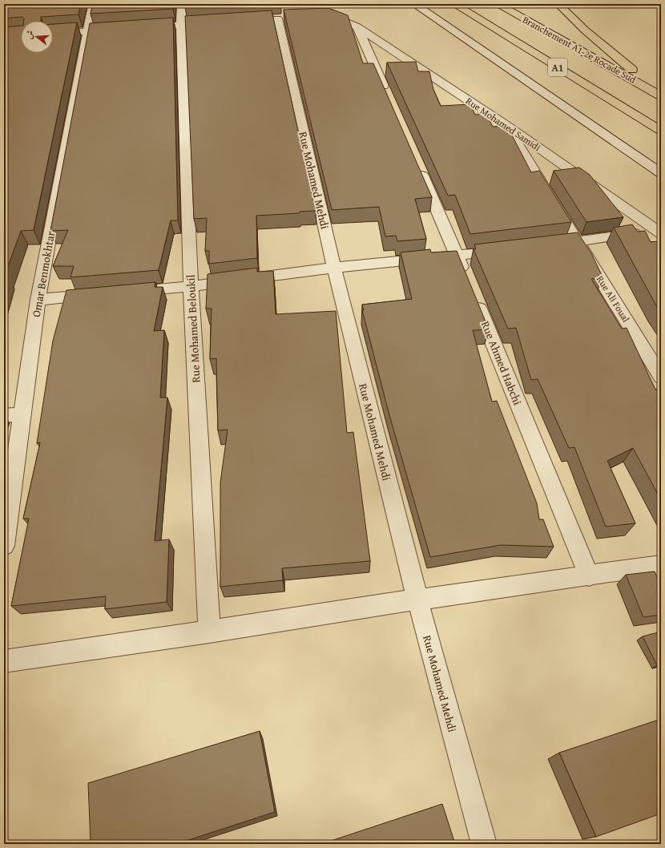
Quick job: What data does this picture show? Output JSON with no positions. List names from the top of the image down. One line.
{"streets":{"highway":["Branchement A1-2e Rocade Sud","A1"],"street":["Rue Mohamed Samidi","Rue Mohamed Mehdi","Omar Benmokhtar","Rue Ali Foual","Rue Mohamed Beloukil","Rue Ahmed Habchi"]},"crossings":[["Rue Mohamed Samidi","Rue Ali Foual"]],"north":"left"}
